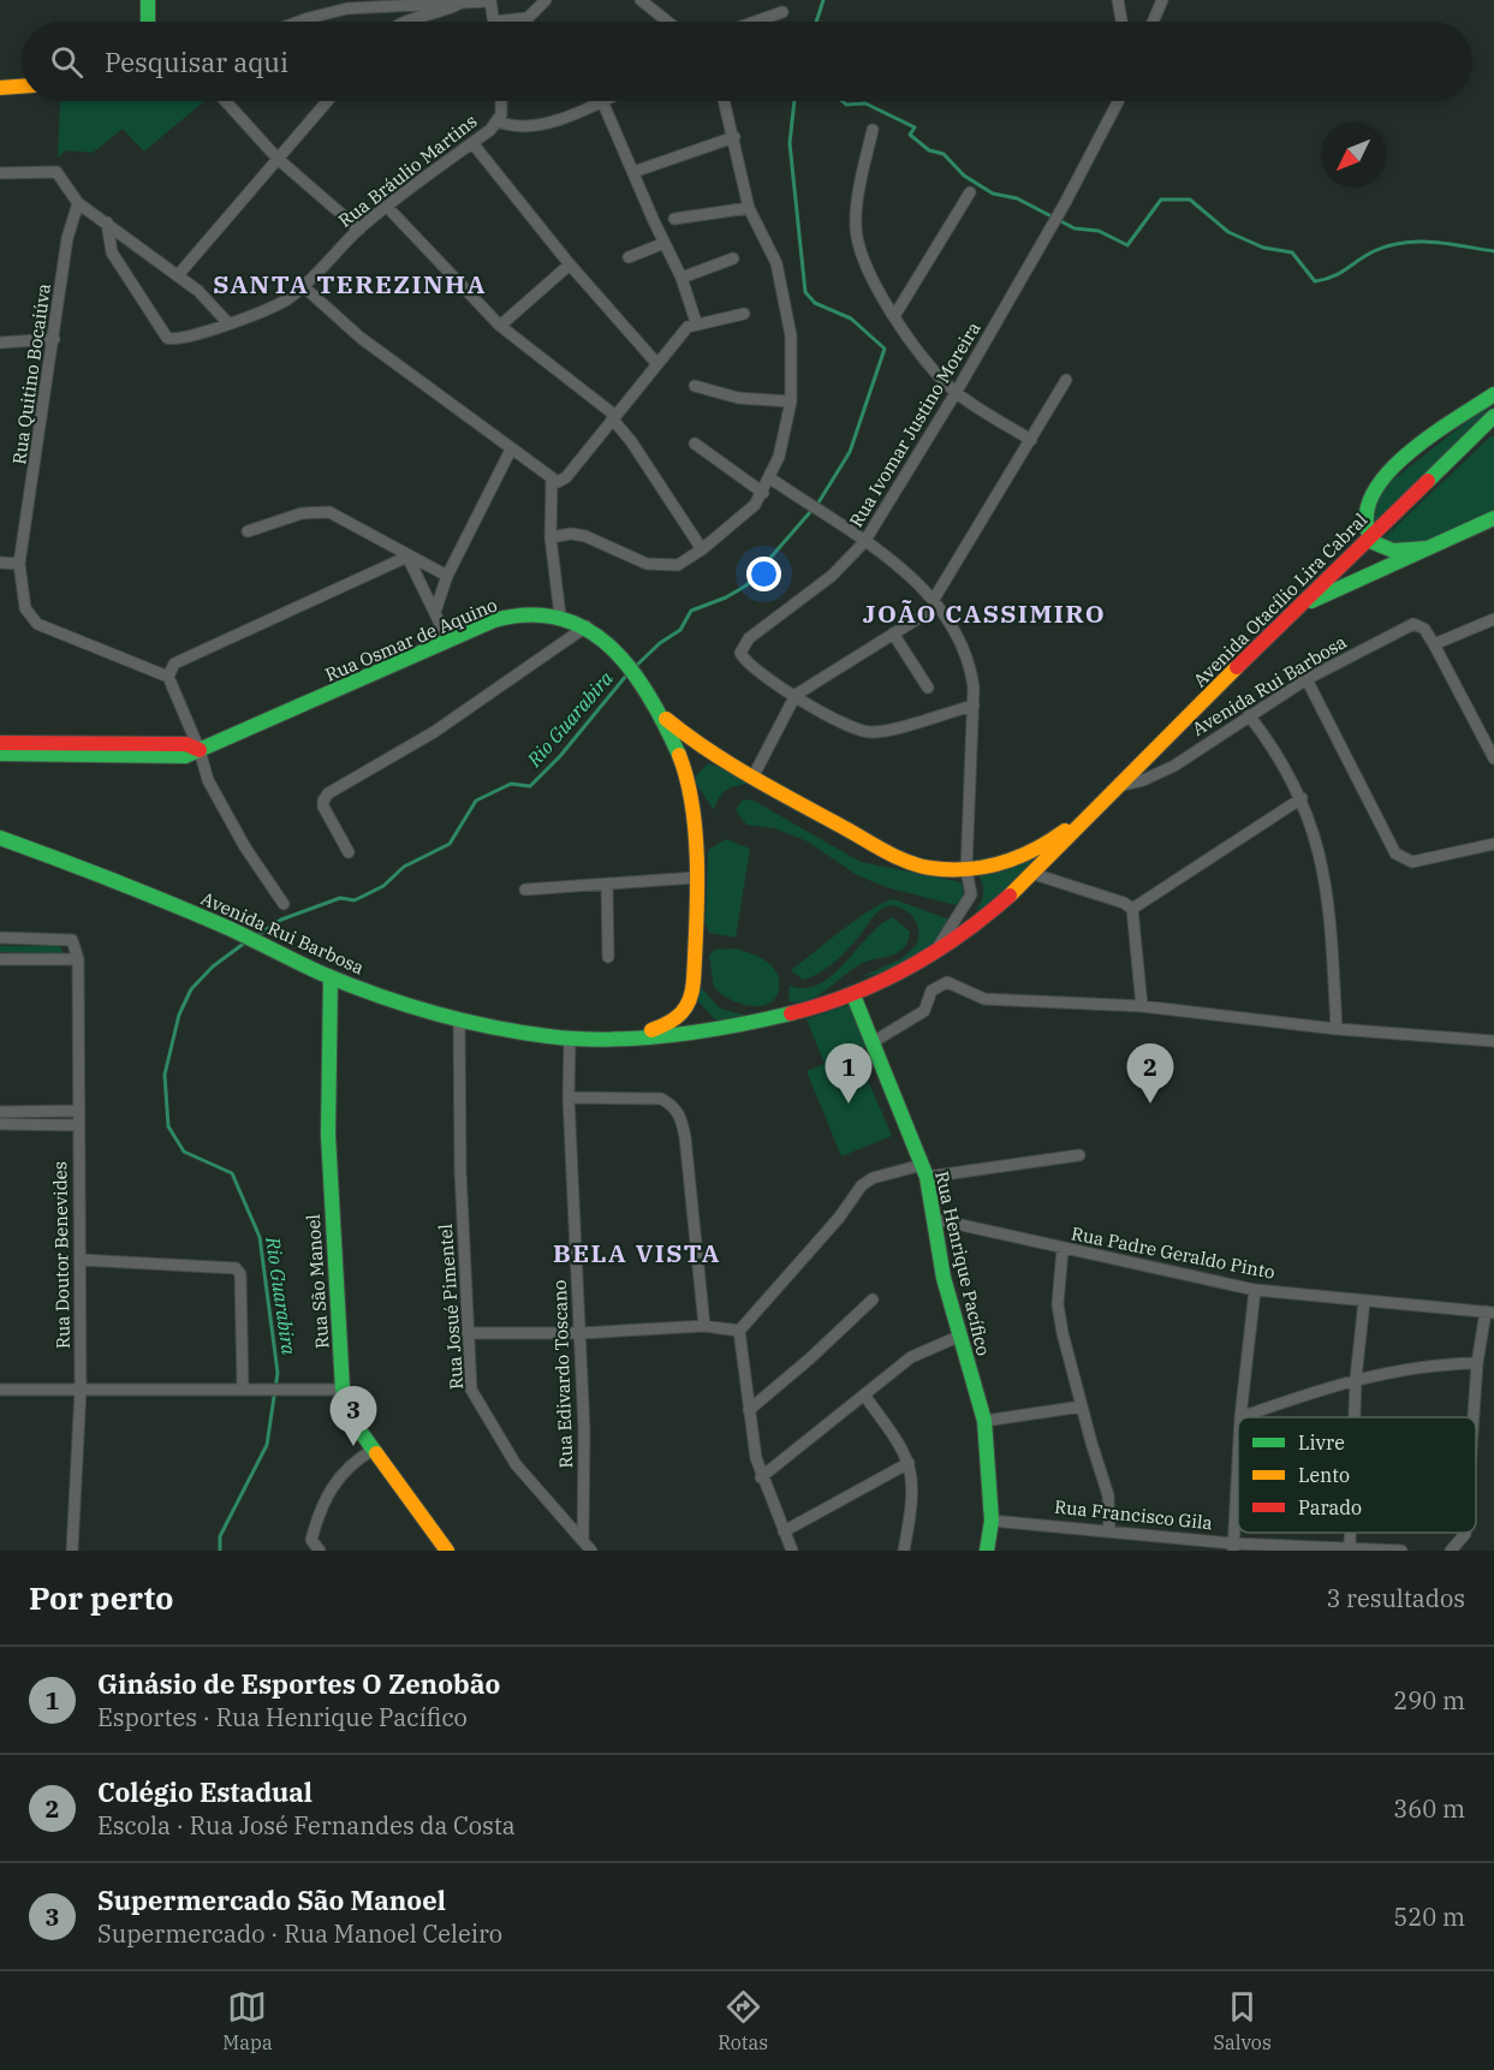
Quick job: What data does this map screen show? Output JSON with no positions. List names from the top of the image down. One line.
{"streets":{"main road":["Avenida Otacílio Lira Cabral","Rua Osmar de Aquino","Avenida Rui Barbosa","Rua Henrique Pacífico","Rua São Manoel"],"street":["Rua Bráulio Martins","Rua Quitino Bocaiúva","Rua Ivomar Justino Moreira","Rua Padre Geraldo Pinto","Rua Doutor Benevides","Rua Josué Pimentel","Rua Edivardo Toscano","Rua Francisco Gila"]},"crossings":[["Avenida Otacílio Lira Cabral","Rua Osmar de Aquino"],["Avenida Otacílio Lira Cabral","Avenida Rui Barbosa"],["Rua Osmar de Aquino","Avenida Rui Barbosa"],["Avenida Rui Barbosa","Rua Henrique Pacífico"],["Avenida Rui Barbosa","Rua São Manoel"],["Avenida Rui Barbosa","Rua Josué Pimentel"],["Avenida Rui Barbosa","Rua Edivardo Toscano"],["Rua Padre Geraldo Pinto","Rua Henrique Pacífico"],["Rua Henrique Pacífico","Rua Francisco Gila"],["Rua Josué Pimentel","Rua Edivardo Toscano"]],"districts":["SANTA TEREZINHA","JOÃO CASSIMIRO","BELA VISTA"],"water":["Rio Guarabira"],"legend":["Livre","Lento","Parado"],"north":"bottom left","page":{"search":"Pesquisar aqui","pins":["1","2","3"],"heading":["Por perto","3 resultados"],"list":[{"mark":"1","name":"Ginásio de Esportes O Zenobão","note":"Esportes · Rua Henrique Pacífico","value":"290 m"},{"mark":"2","name":"Colégio Estadual","note":"Escola · Rua José Fernandes da Costa","value":"360 m"},{"mark":"3","name":"Supermercado São Manoel","note":"Supermercado · Rua Manoel Celeiro","value":"520 m"}],"nav":["Mapa","Rotas","Salvos"]}}
